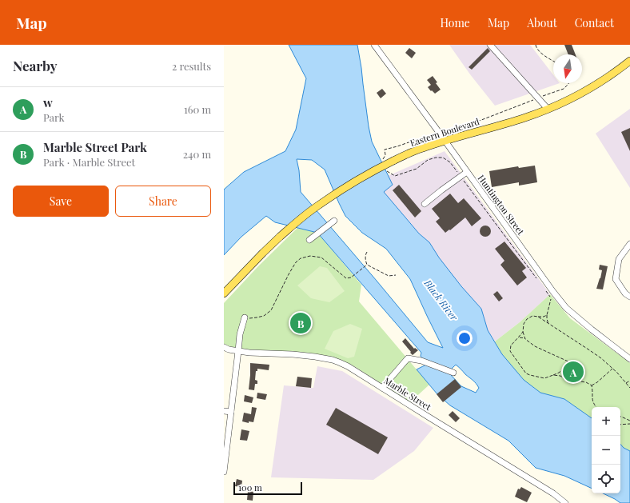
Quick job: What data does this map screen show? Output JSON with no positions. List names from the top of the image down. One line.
{"streets":{"main road":["Eastern Boulevard"],"street":["Huntington Street","Marble Street"]},"crossings":[["Eastern Boulevard","Huntington Street"]],"water":["Black River"],"scale_bar":"100 m","north":"bottom","page":{"header":"Map","nav":["Home","Map","About","Contact"],"heading":["Nearby","2 results"],"list":[{"mark":"A","name":"w","note":"Park","value":"160 m"},{"mark":"B","name":"Marble Street Park","note":"Park · Marble Street","value":"240 m"}],"buttons":["Save","Share"],"pins":["B","A"],"map_buttons":["+","−"],"scale":"100 m"}}
